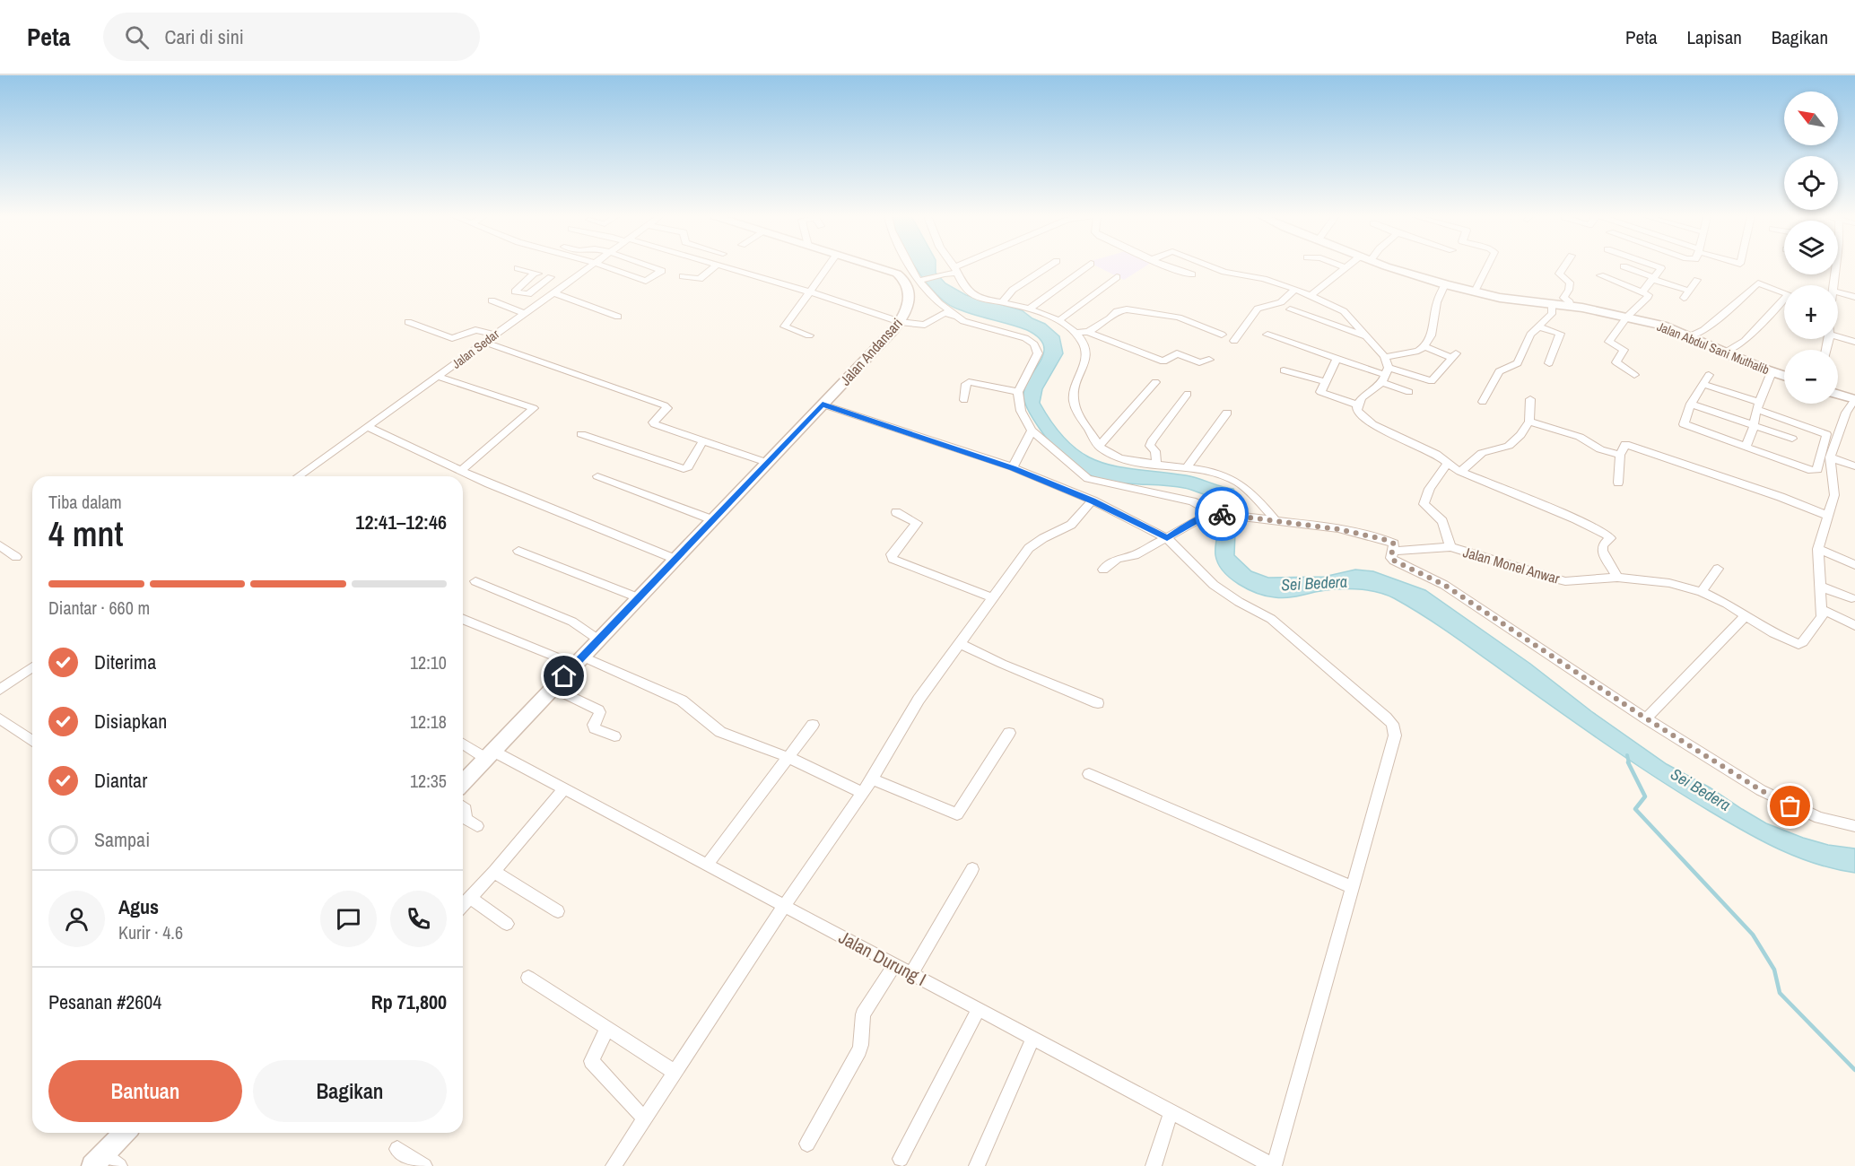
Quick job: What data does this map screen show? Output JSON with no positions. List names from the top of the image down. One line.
{"streets":{"street":["Jalan Abdul Sani Muthalib","Jalan Sedar","Jalan Andansari","Jalan Monel Anwar","Jalan Durung I"]},"crossings":[["Jalan Andansari","Jalan Durung I"]],"water":["Sei Bedera"],"north":"top left","page":{"header":"Peta","search":"Cari di sini","nav":["Peta","Lapisan","Bagikan"],"map_buttons":["+","−"],"heading":["4 mnt","Tiba dalam","12:41–12:46"],"panel":["Agus","Kurir · 4.6","Pesanan #2604","Rp 71,800"],"bar":"Diantar · 660 m","list":[["Diterima","12:10"],["Disiapkan","12:18"],["Diantar","12:35"],"Sampai"],"buttons":["Bantuan","Bagikan"]}}
